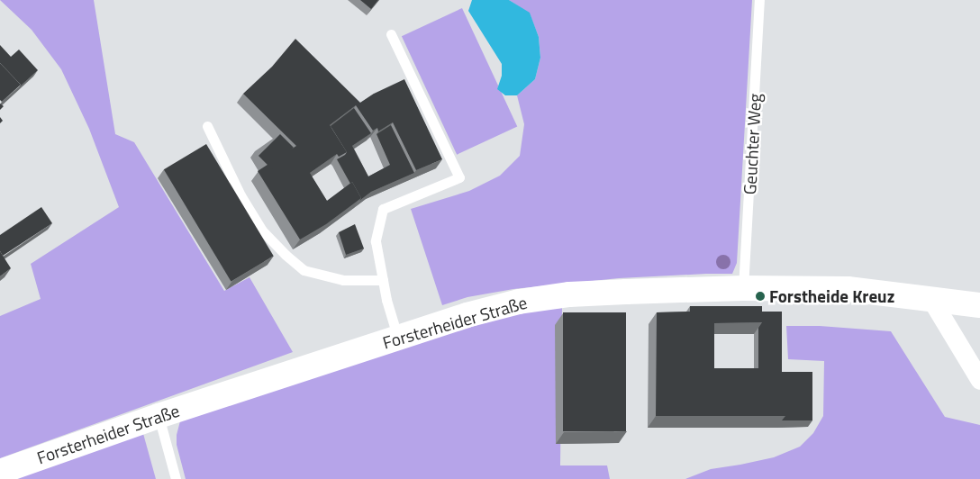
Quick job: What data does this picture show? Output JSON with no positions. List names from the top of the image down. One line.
{"streets":{"street":["Forsterheider Straße"],"lane":["Geuchter Weg"]},"crossings":[["Geuchter Weg","Forsterheider Straße"]],"places":["Forstheide Kreuz"]}
